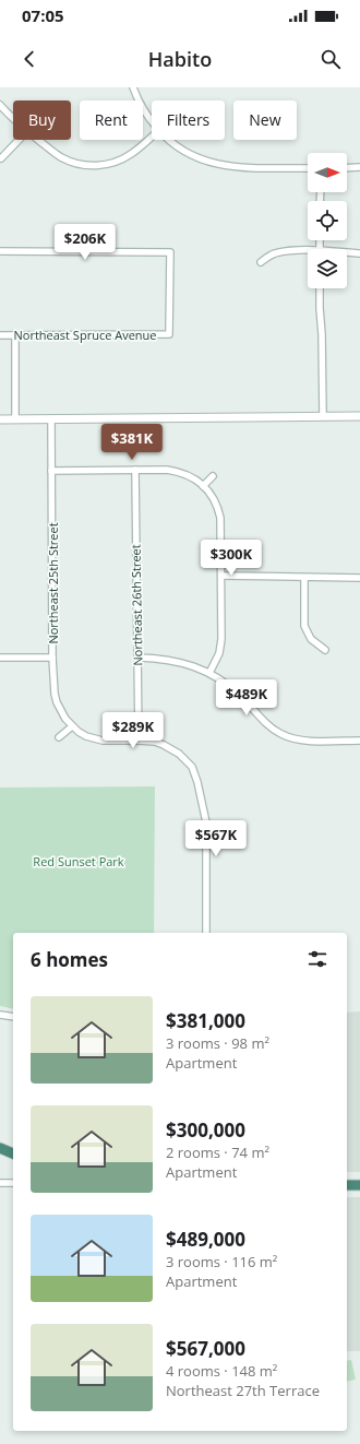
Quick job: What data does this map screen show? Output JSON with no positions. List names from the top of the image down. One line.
{"streets":{"street":["Northeast Spruce Avenue","Northeast 25th Street","Northeast 26th Street"]},"parks":["Red Sunset Park"],"north":"right","page":{"status":"07:05","header":"Habito","chip":["Buy","Rent","Filters","New"],"price":["$206K","$381K","$300K","$489K","$289K","$567K"],"heading":"6 homes","list":[{"name":"$381,000","note":"3 rooms · 98 m² · Apartment"},{"name":"$300,000","note":"2 rooms · 74 m² · Apartment"},{"name":"$489,000","note":"3 rooms · 116 m² · Apartment"},{"name":"$567,000","note":"4 rooms · 148 m² · Northeast 27th Terrace"}]}}
